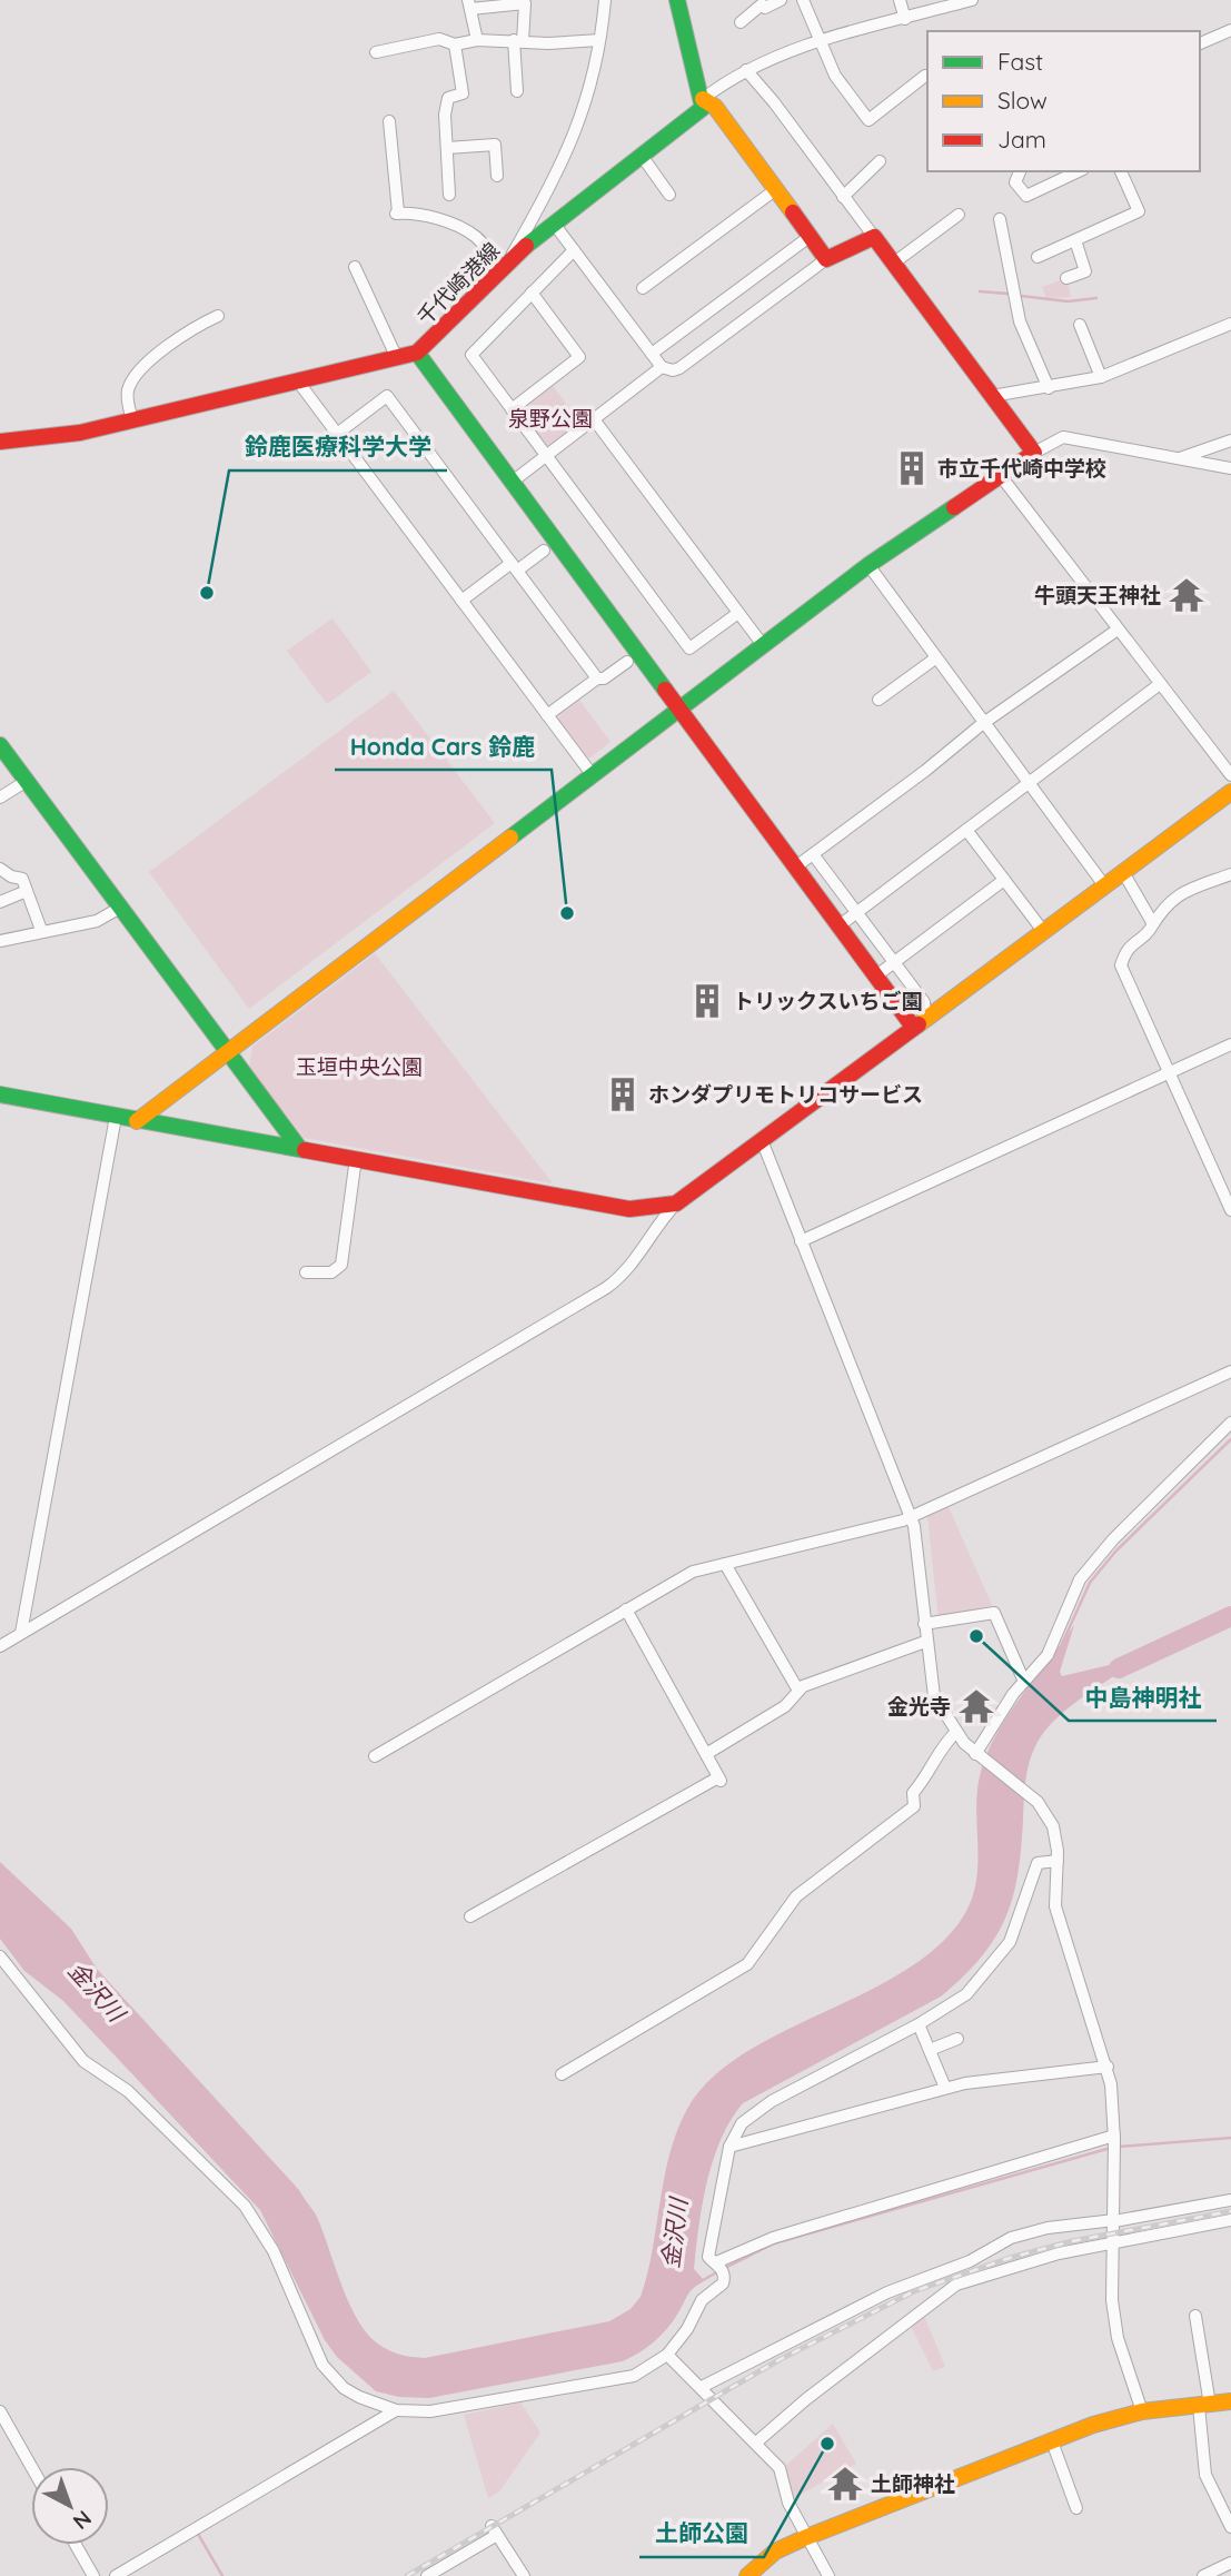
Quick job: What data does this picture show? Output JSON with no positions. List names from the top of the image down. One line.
{"streets":{"street":["千代崎港線"]},"water":["金沢川"],"parks":["泉野公園","玉垣中央公園"],"places":{"building":["市立千代崎中学校","トリックスいちご園","ホンダプリモトリコサービス"],"other":["鈴鹿医療科学大学","Honda Cars 鈴鹿","中島神明社","土師公園"],"temple":["牛頭天王神社","金光寺","土師神社"]},"legend":["Fast","Slow","Jam"],"north":"bottom right"}
